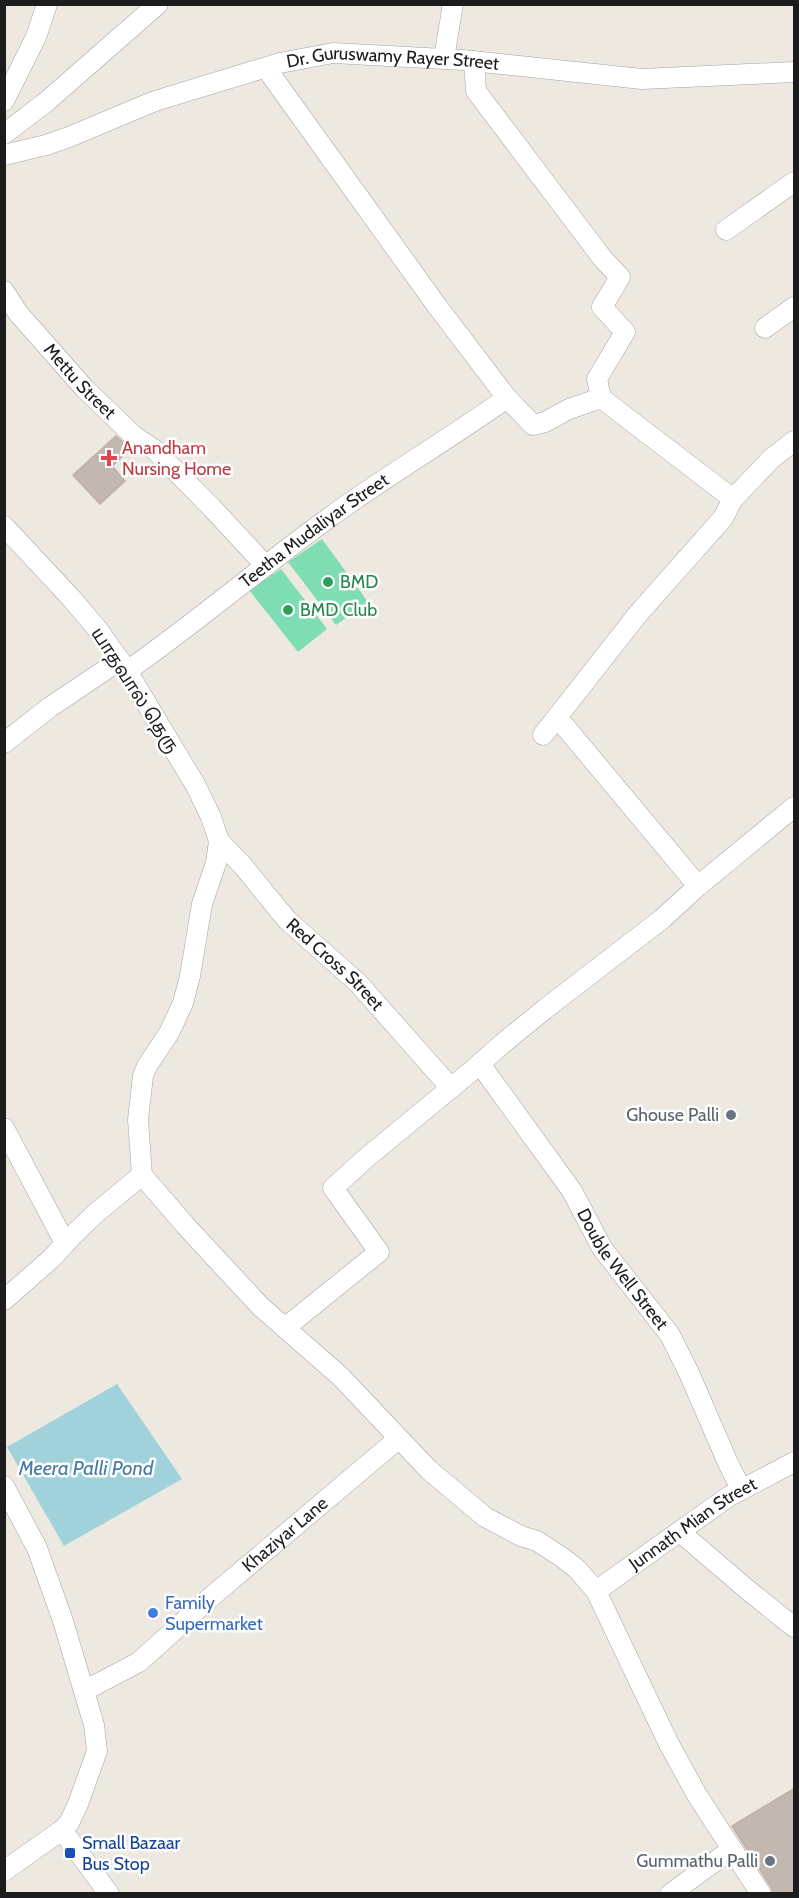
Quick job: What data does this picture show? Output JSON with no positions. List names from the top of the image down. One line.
{"streets":{"street":["Dr. Guruswamy Rayer Street","Mettu Street","Teetha Mudaliyar Street","யாதவால் தெரு","Red Cross Street","Double Well Street","Junnath Mian Street","Khaziyar Lane"]},"crossings":[["Mettu Street","Teetha Mudaliyar Street"],["Teetha Mudaliyar Street","யாதவால் தெரு"],["யாதவால் தெரு","Red Cross Street"],["Double Well Street","Junnath Mian Street"]],"water":["Meera Palli Pond"],"places":{"health":["Anandham Nursing Home"],"other":["BMD","BMD Club","Ghouse Palli","Family Supermarket","Gummathu Palli"],"transit":["Small Bazaar Bus Stop"]}}
